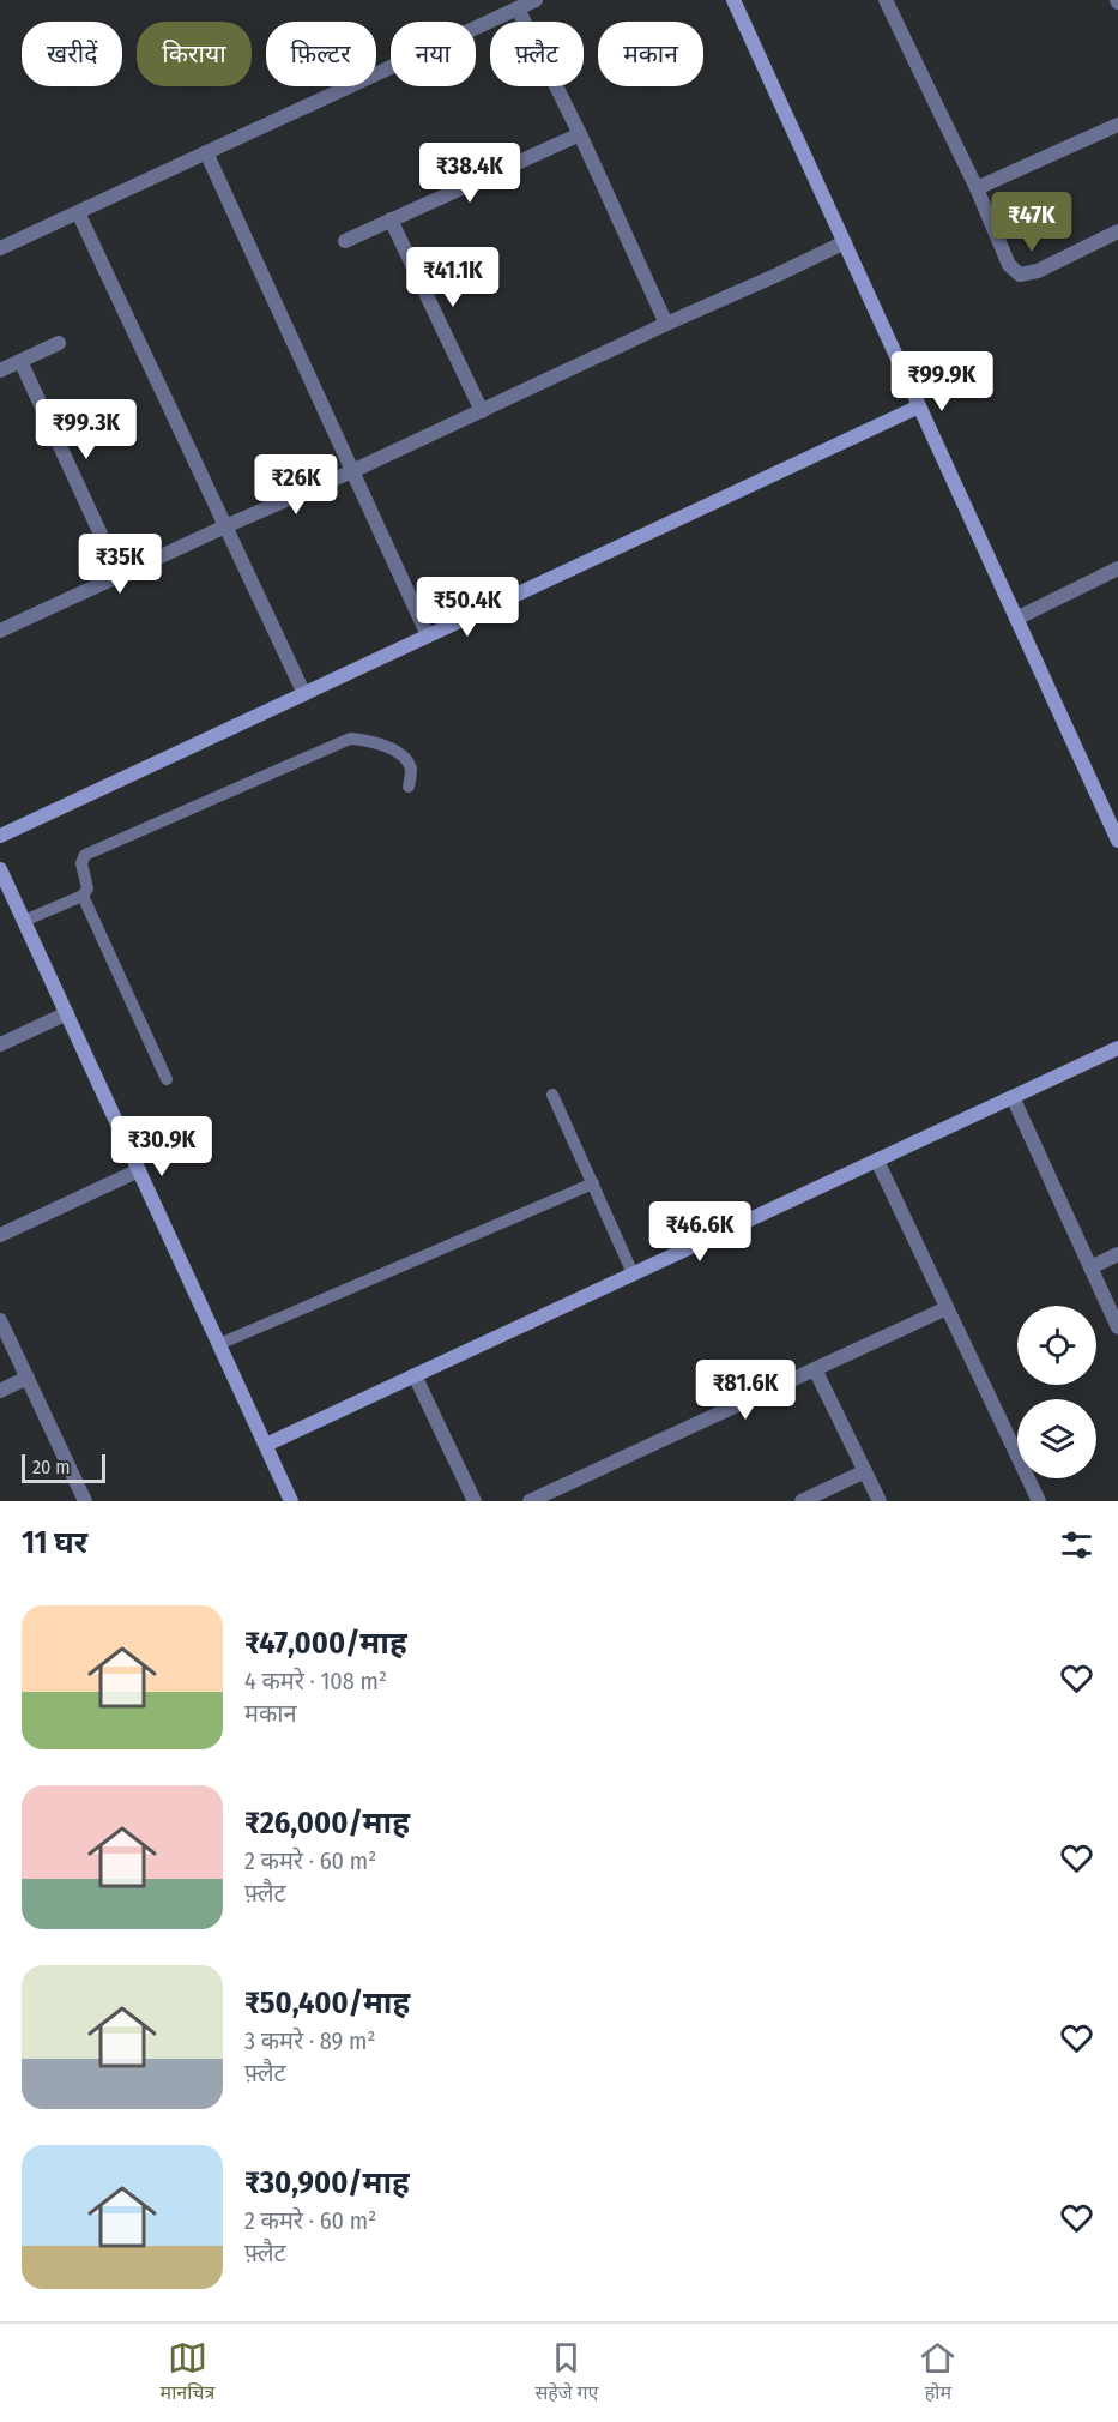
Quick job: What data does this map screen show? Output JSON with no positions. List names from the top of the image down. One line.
{"scale_bar":"20 m","page":{"chip":["खरीदें","किराया","फ़िल्टर","नया","फ़्लैट","मकान"],"price":["₹38.4K","₹47K","₹41.1K","₹99.9K","₹99.3K","₹26K","₹35K","₹50.4K","₹30.9K","₹46.6K","₹81.6K"],"scale":"20 m","heading":"11 घर","list":[{"name":"₹47,000/माह","note":"4 कमरे · 108 m² · मकान"},{"name":"₹26,000/माह","note":"2 कमरे · 60 m² · फ़्लैट"},{"name":"₹50,400/माह","note":"3 कमरे · 89 m² · फ़्लैट"},{"name":"₹30,900/माह","note":"2 कमरे · 60 m² · फ़्लैट"}],"tabs":["मानचित्र","सहेजे गए","होम"]}}
